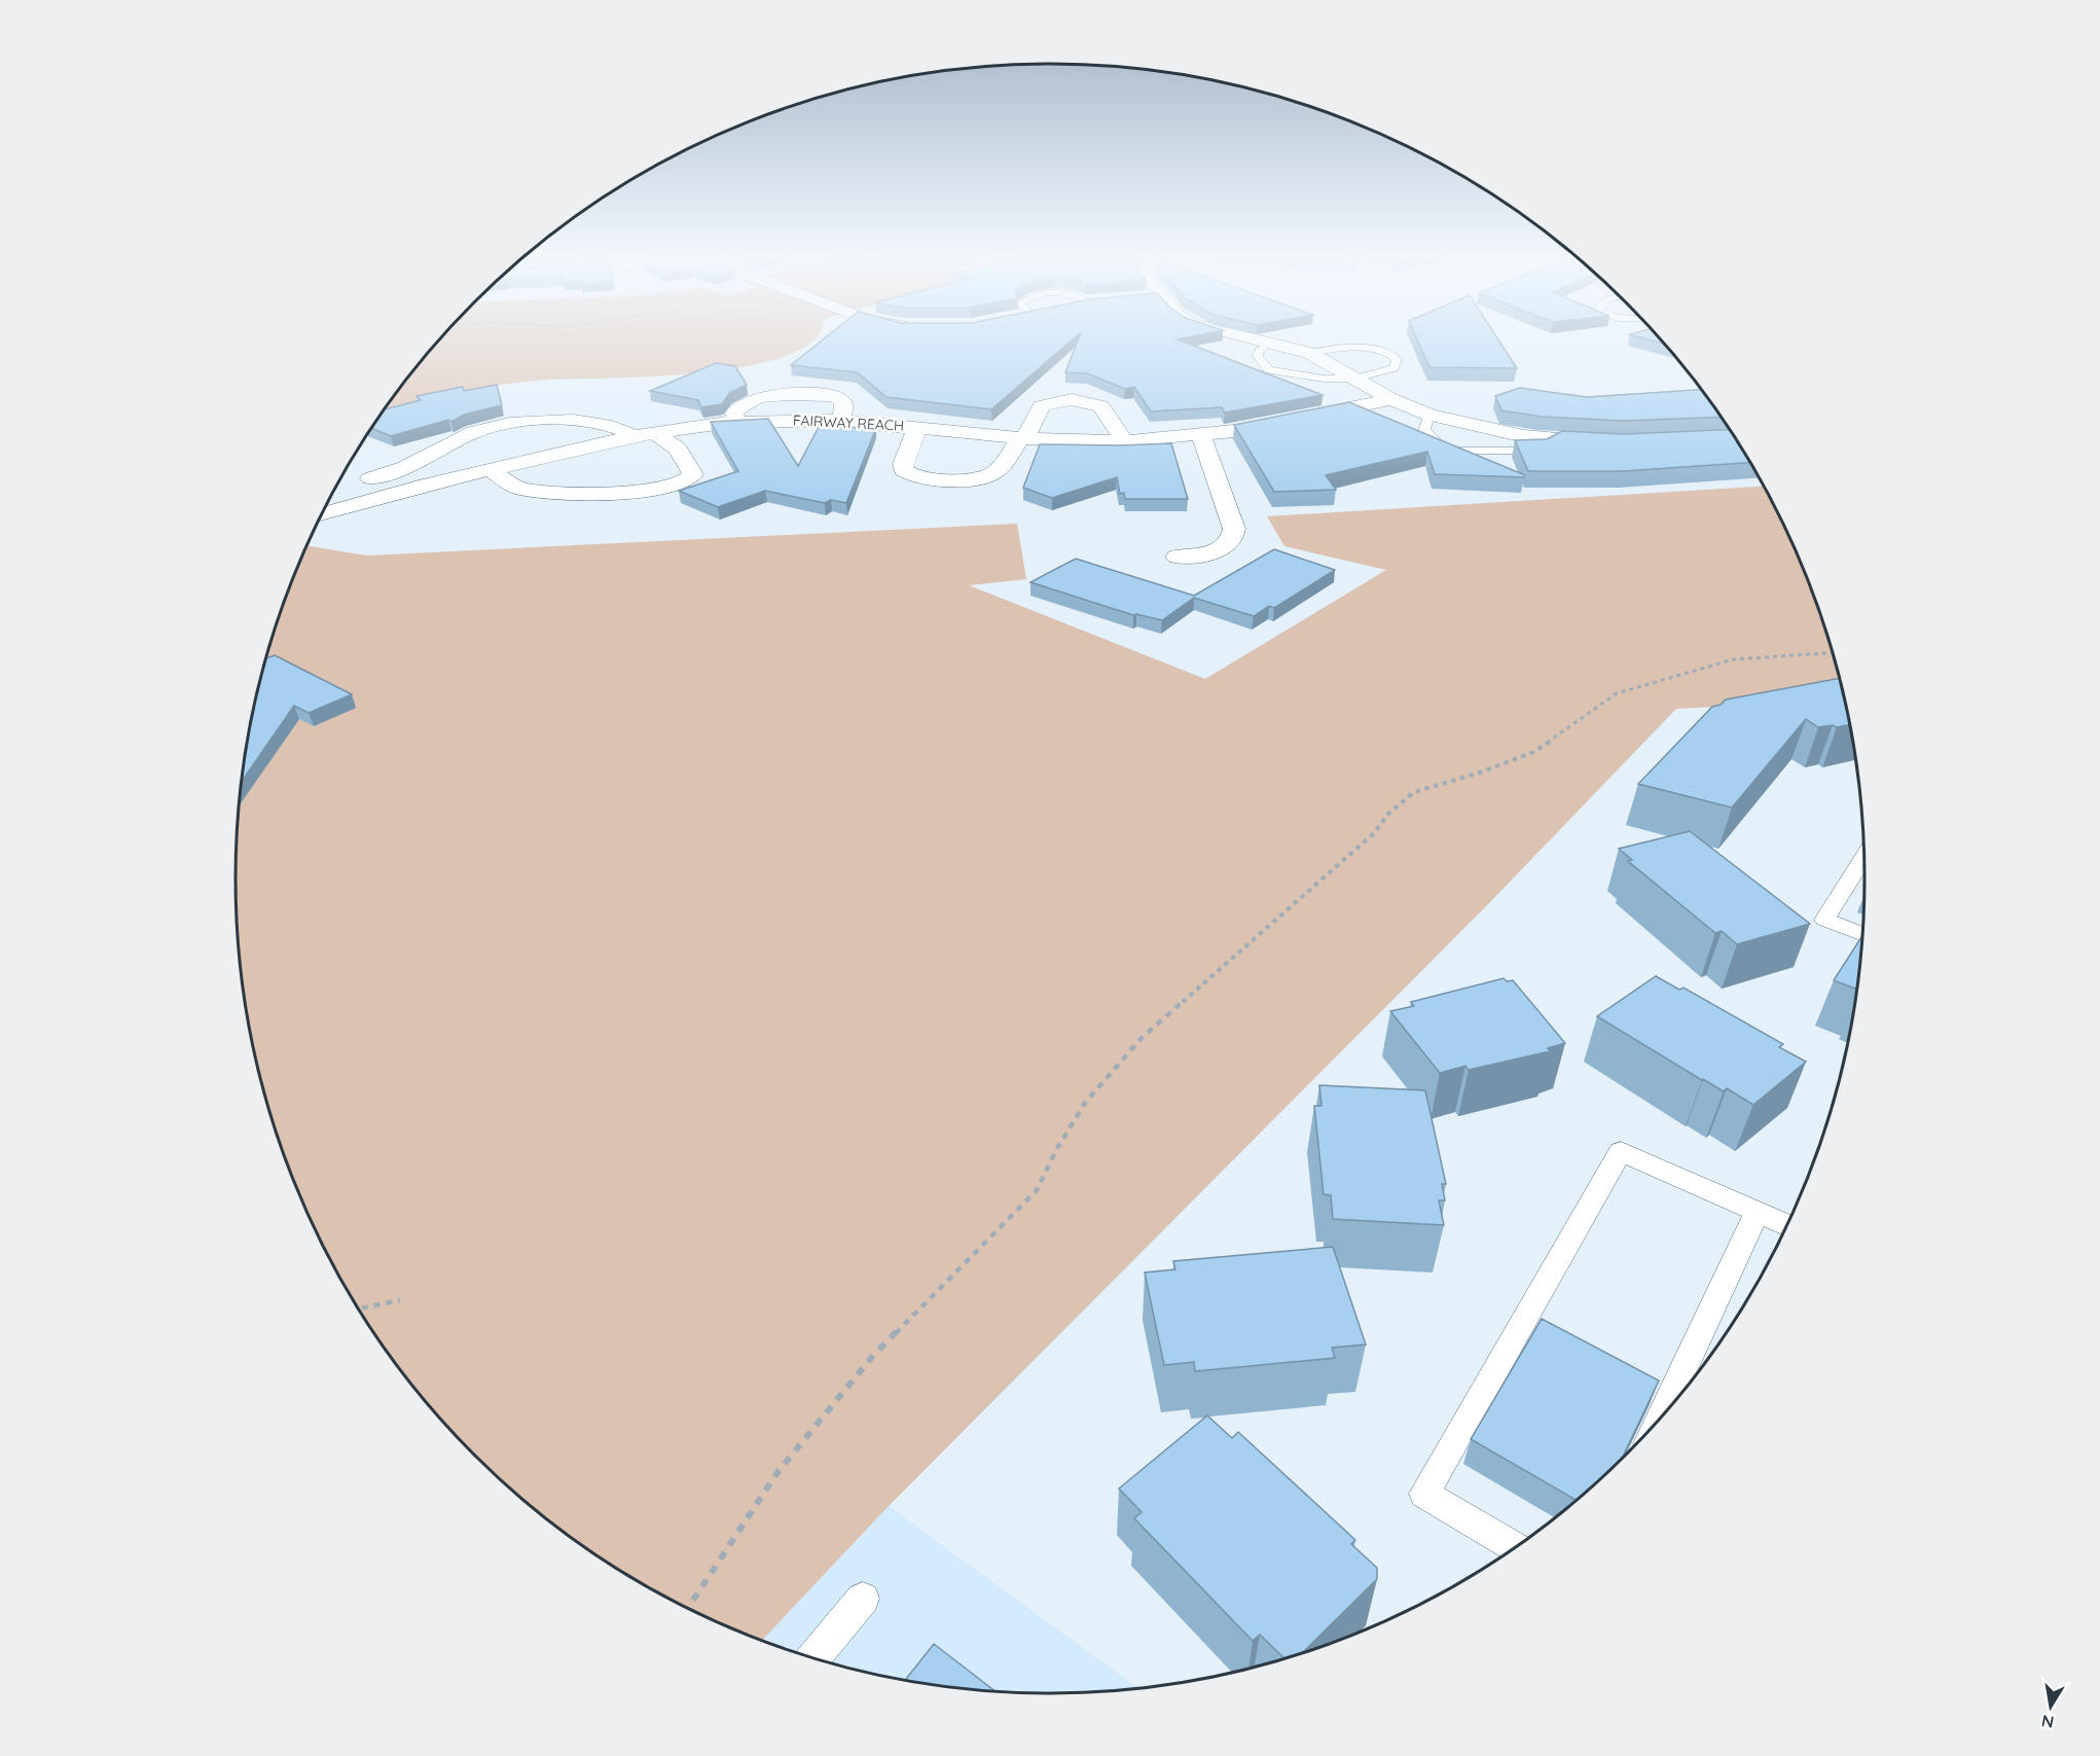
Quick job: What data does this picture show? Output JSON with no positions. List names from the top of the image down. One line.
{"streets":{"street":["FAIRWAY REACH"]},"north":"bottom"}
